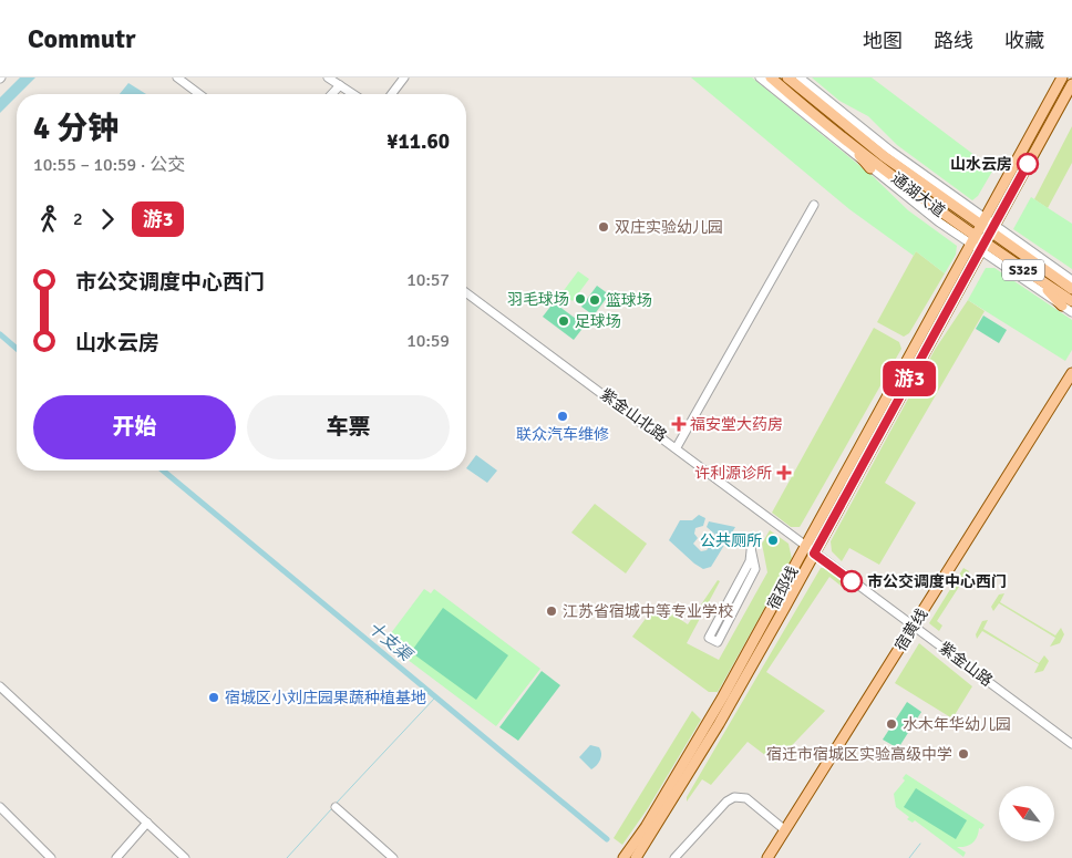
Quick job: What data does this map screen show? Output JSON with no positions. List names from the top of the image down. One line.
{"streets":{"main road":["通湖大道","S325","宿邳线","宿黄线"],"street":["紫金山北路","紫金山路"]},"crossings":[["通湖大道","宿邳线"],["紫金山北路","宿邳线"],["紫金山北路","紫金山路"],["宿邳线","紫金山路"],["宿黄线","紫金山路"]],"water":["十支渠"],"places":{"other":["山水云房","双庄实验幼儿园","羽毛球场","篮球场","足球场","联众汽车维修","公共厕所","市公交调度中心西门","江苏省宿城中等专业学校","宿城区小刘庄园果蔬种植基地","水木年华幼儿园","宿迁市宿城区实验高级中学"],"health":["福安堂大药房","许利源诊所"]},"lines":["bus line 游3"],"north":"top left","page":{"header":"Commutr","nav":["地图","路线","收藏"],"on_map":"游3","heading":["4 分钟","10:55 – 10:59 · 公交","¥11.60"],"legs":["2","游3"],"list":[{"name":"市公交调度中心西门","value":"10:57"},{"name":"山水云房","value":"10:59"}],"buttons":["开始","车票"]}}
